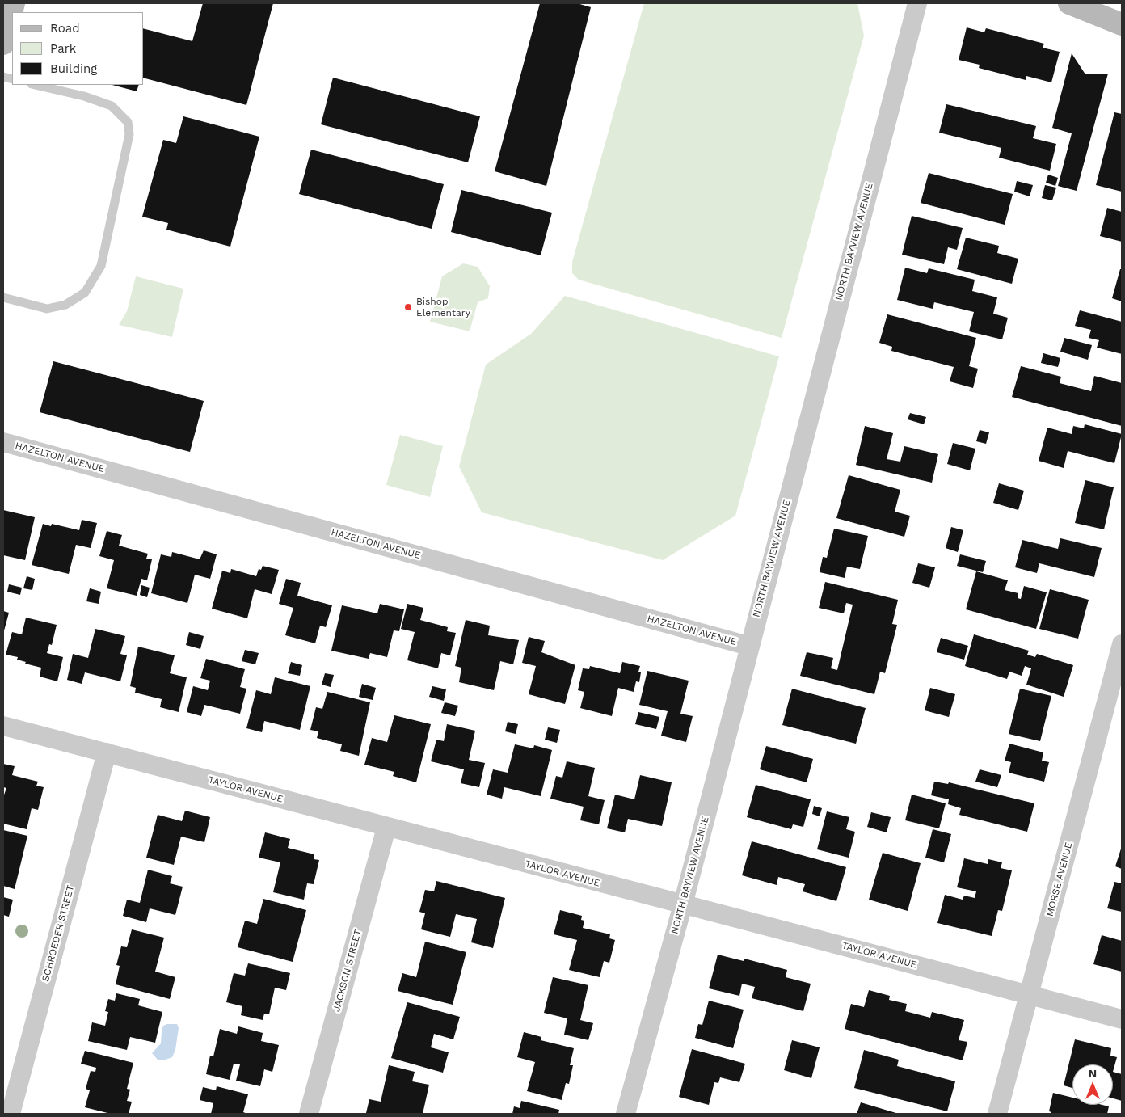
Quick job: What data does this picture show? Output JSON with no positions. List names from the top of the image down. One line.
{"streets":{"street":["NORTH BAYVIEW AVENUE","HAZELTON AVENUE","TAYLOR AVENUE","MORSE AVENUE","SCHROEDER STREET","JACKSON STREET"]},"crossings":[["NORTH BAYVIEW AVENUE","HAZELTON AVENUE"],["NORTH BAYVIEW AVENUE","TAYLOR AVENUE"],["TAYLOR AVENUE","MORSE AVENUE"],["TAYLOR AVENUE","SCHROEDER STREET"],["TAYLOR AVENUE","JACKSON STREET"]],"places":["Bishop Elementary"],"legend":["Road","Park","Building"],"north":"top"}
